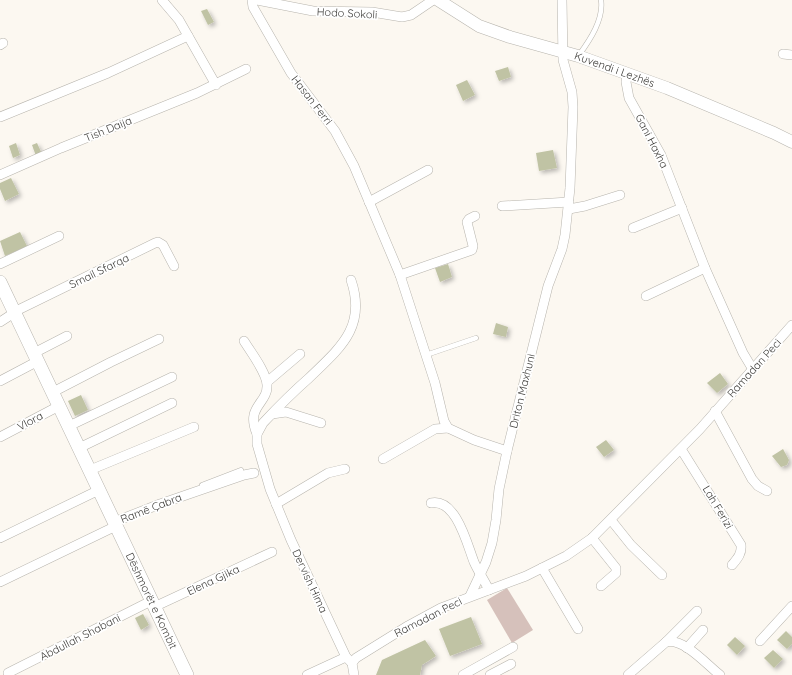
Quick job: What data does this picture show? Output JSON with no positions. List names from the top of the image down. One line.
{"streets":{"main road":["Dëshmorët e Kombit"],"street":["Hodo Sokoli","Kuvendi i Lezhës","Hasan Ferri","Tish Daija","Gani Haxha","Smail Sfarqa","Ramadan Peci","Driton Maxhuni","Vlora","Lah Ferizi","Ramë Çabra","Elena Gjika","Dervish Hima","Abdullah Shabani"]},"crossings":[["Kuvendi i Lezhës","Gani Haxha"],["Kuvendi i Lezhës","Driton Maxhuni"],["Gani Haxha","Ramadan Peci"],["Smail Sfarqa","Dëshmorët e Kombit"],["Ramadan Peci","Driton Maxhuni"],["Ramadan Peci","Lah Ferizi"],["Ramadan Peci","Dervish Hima"],["Vlora","Dëshmorët e Kombit"],["Ramë Çabra","Dëshmorët e Kombit"],["Elena Gjika","Dëshmorët e Kombit"],["Elena Gjika","Abdullah Shabani"],["Dëshmorët e Kombit","Abdullah Shabani"]]}
